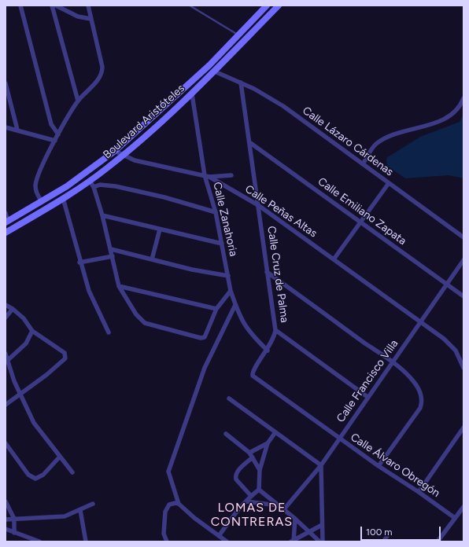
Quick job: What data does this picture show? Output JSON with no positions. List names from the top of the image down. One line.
{"streets":{"street":["Boulevard Aristóteles","Calle Lázaro Cárdenas","Calle Peñas Altas","Calle Emiliano Zapata","Calle Zanahoria","Calle Cruz de Palma","Calle Francisco Villa","Calle Álvaro Obregón"]},"crossings":[["Boulevard Aristóteles","Calle Lázaro Cárdenas"],["Boulevard Aristóteles","Calle Peñas Altas"],["Boulevard Aristóteles","Calle Zanahoria"],["Calle Lázaro Cárdenas","Calle Cruz de Palma"],["Calle Peñas Altas","Calle Zanahoria"],["Calle Peñas Altas","Calle Cruz de Palma"],["Calle Peñas Altas","Calle Francisco Villa"],["Calle Emiliano Zapata","Calle Cruz de Palma"],["Calle Emiliano Zapata","Calle Francisco Villa"],["Calle Zanahoria","Calle Cruz de Palma"],["Calle Cruz de Palma","Calle Álvaro Obregón"],["Calle Francisco Villa","Calle Álvaro Obregón"]],"districts":["LOMAS DE CONTRERAS"],"scale_bar":"100 m"}
